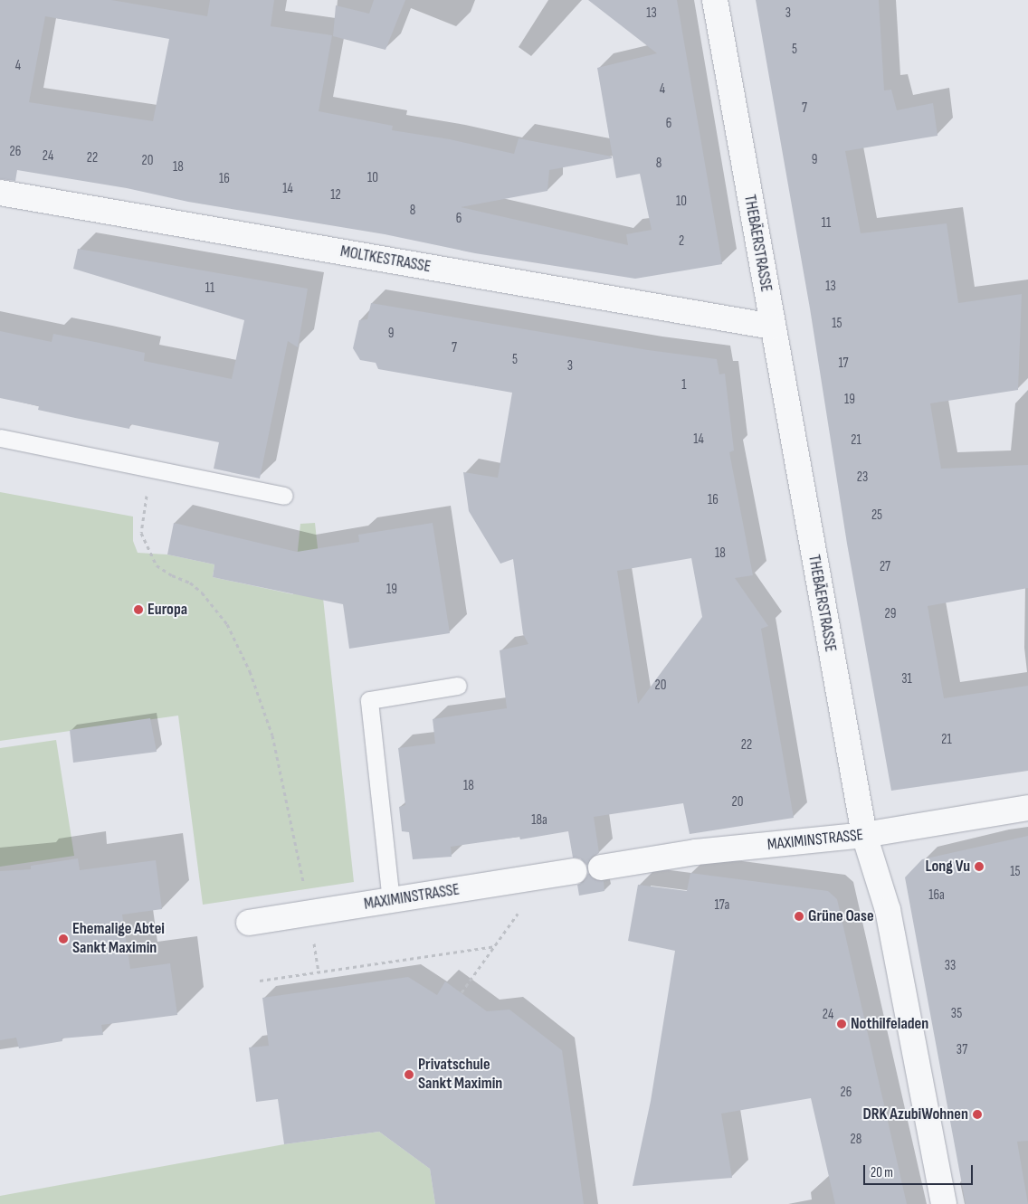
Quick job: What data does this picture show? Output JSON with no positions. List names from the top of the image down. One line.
{"streets":{"street":["THEBÄERSTRASSE","MOLTKESTRASSE","MAXIMINSTRASSE"]},"crossings":[["THEBÄERSTRASSE","MOLTKESTRASSE"],["THEBÄERSTRASSE","MAXIMINSTRASSE"]],"places":["Europa","Long Vu","Grüne Oase","Ehemalige Abtei Sankt Maximin","Nothilfeladen","Privatschule Sankt Maximin","DRK AzubiWohnen"],"house_numbers":["13","3","5","4","4","7","6","26","24","22","9","20","8","18","10","16","14","12","10","8","6","11","2","13","11","15","9","7","5","17","3","1","19","14","21","23","16","25","18","27","19","29","31","20","21","22","18","20","18a","15","16a","17a","33","35","24","37","26","28"],"scale_bar":"20 m"}
